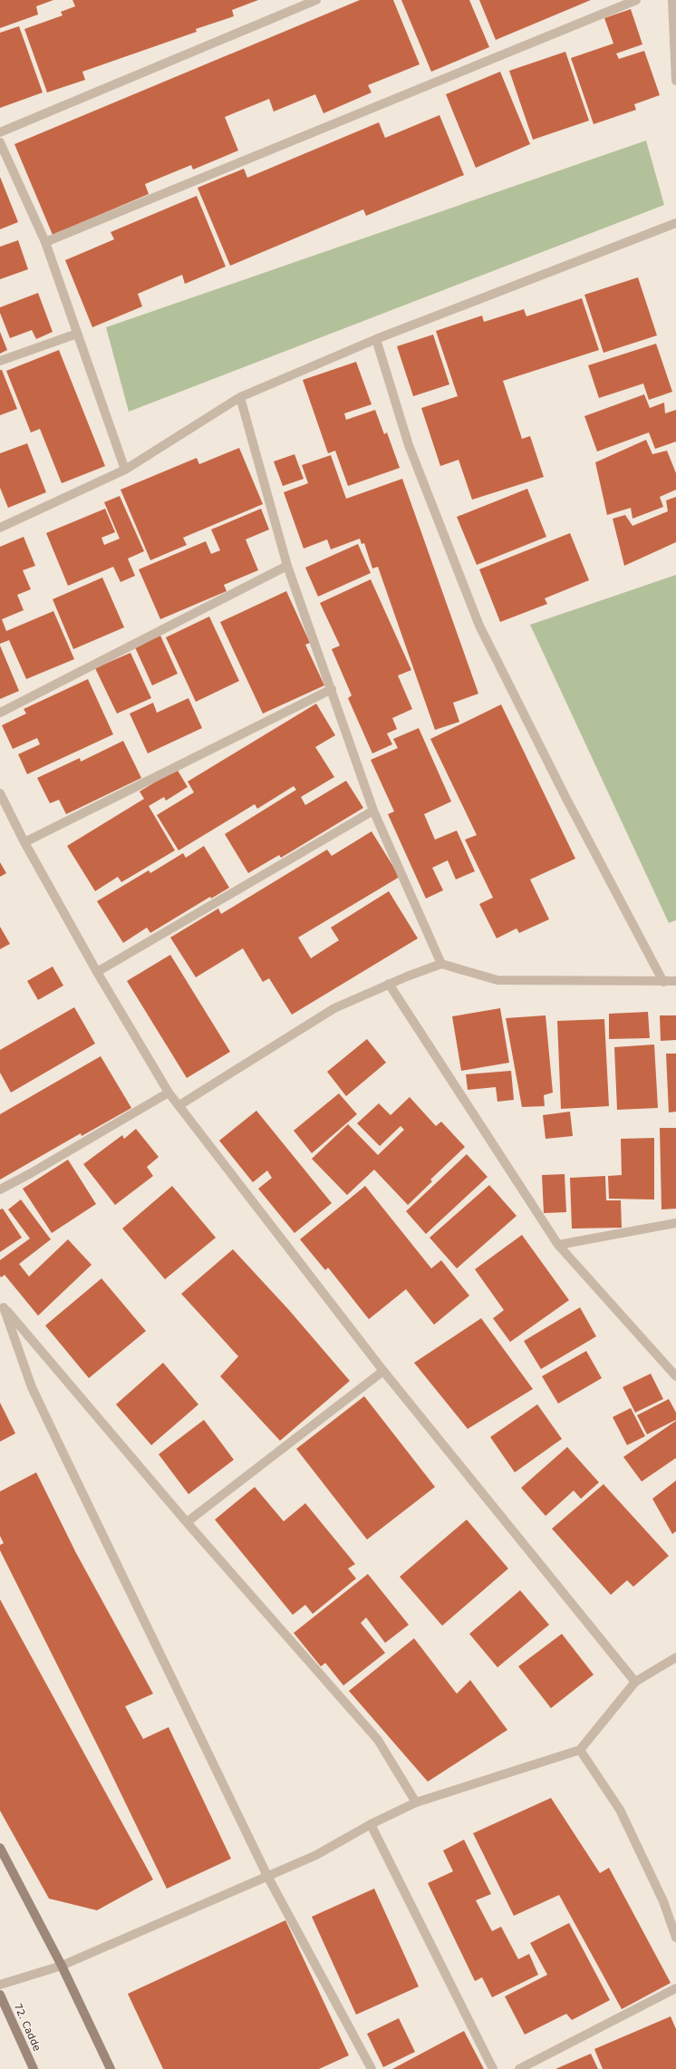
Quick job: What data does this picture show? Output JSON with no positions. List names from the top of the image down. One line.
{"streets":{"main road":["72. Cadde"]}}
